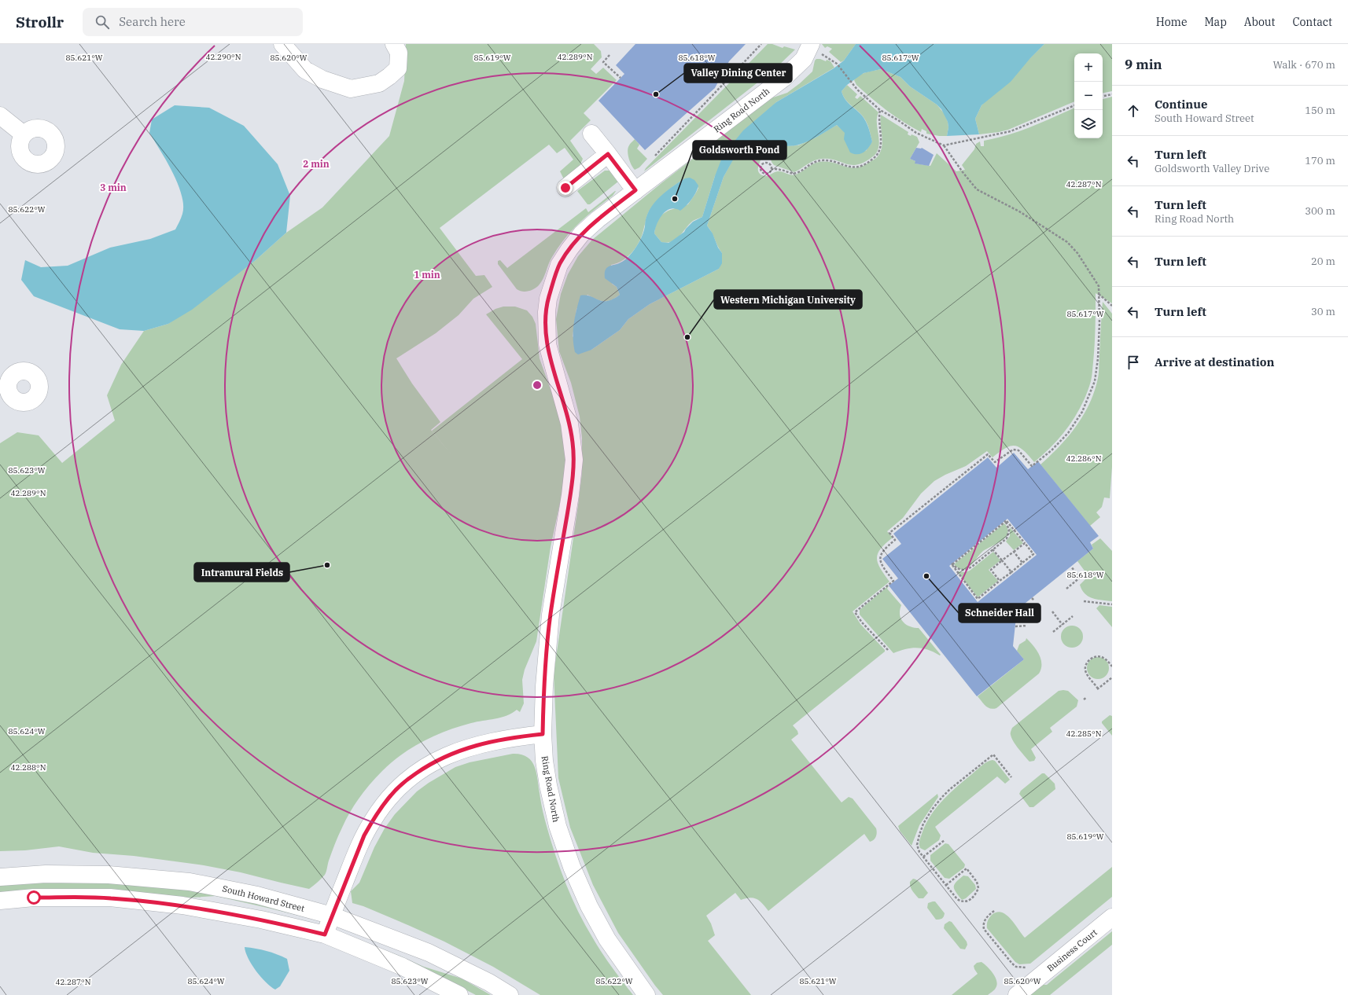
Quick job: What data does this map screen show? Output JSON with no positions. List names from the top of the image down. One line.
{"streets":{"street":["Ring Road North","South Howard Street","Business Court"]},"places":["Valley Dining Center","Goldsworth Pond","Western Michigan University","Intramural Fields","Schneider Hall"],"page":{"header":"Strollr","search":"Search here","nav":["Home","Map","About","Contact"],"heading":["9 min","Walk · 670 m"],"map_buttons":["+","−"],"list":[["Continue","South Howard Street","150 m"],["Turn left","Goldsworth Valley Drive","170 m"],["Turn left","Ring Road North","300 m"],["Turn left","20 m"],["Turn left","30 m"],"Arrive at destination"]},"coordinates":["42.290°N","42.289°N","85.621°W","85.620°W","85.619°W","85.618°W","85.617°W","42.287°N","85.622°W","42.286°N","85.623°W","85.624°W","42.285°N","42.288°N"],"rings":["2 min","3 min","1 min"]}
